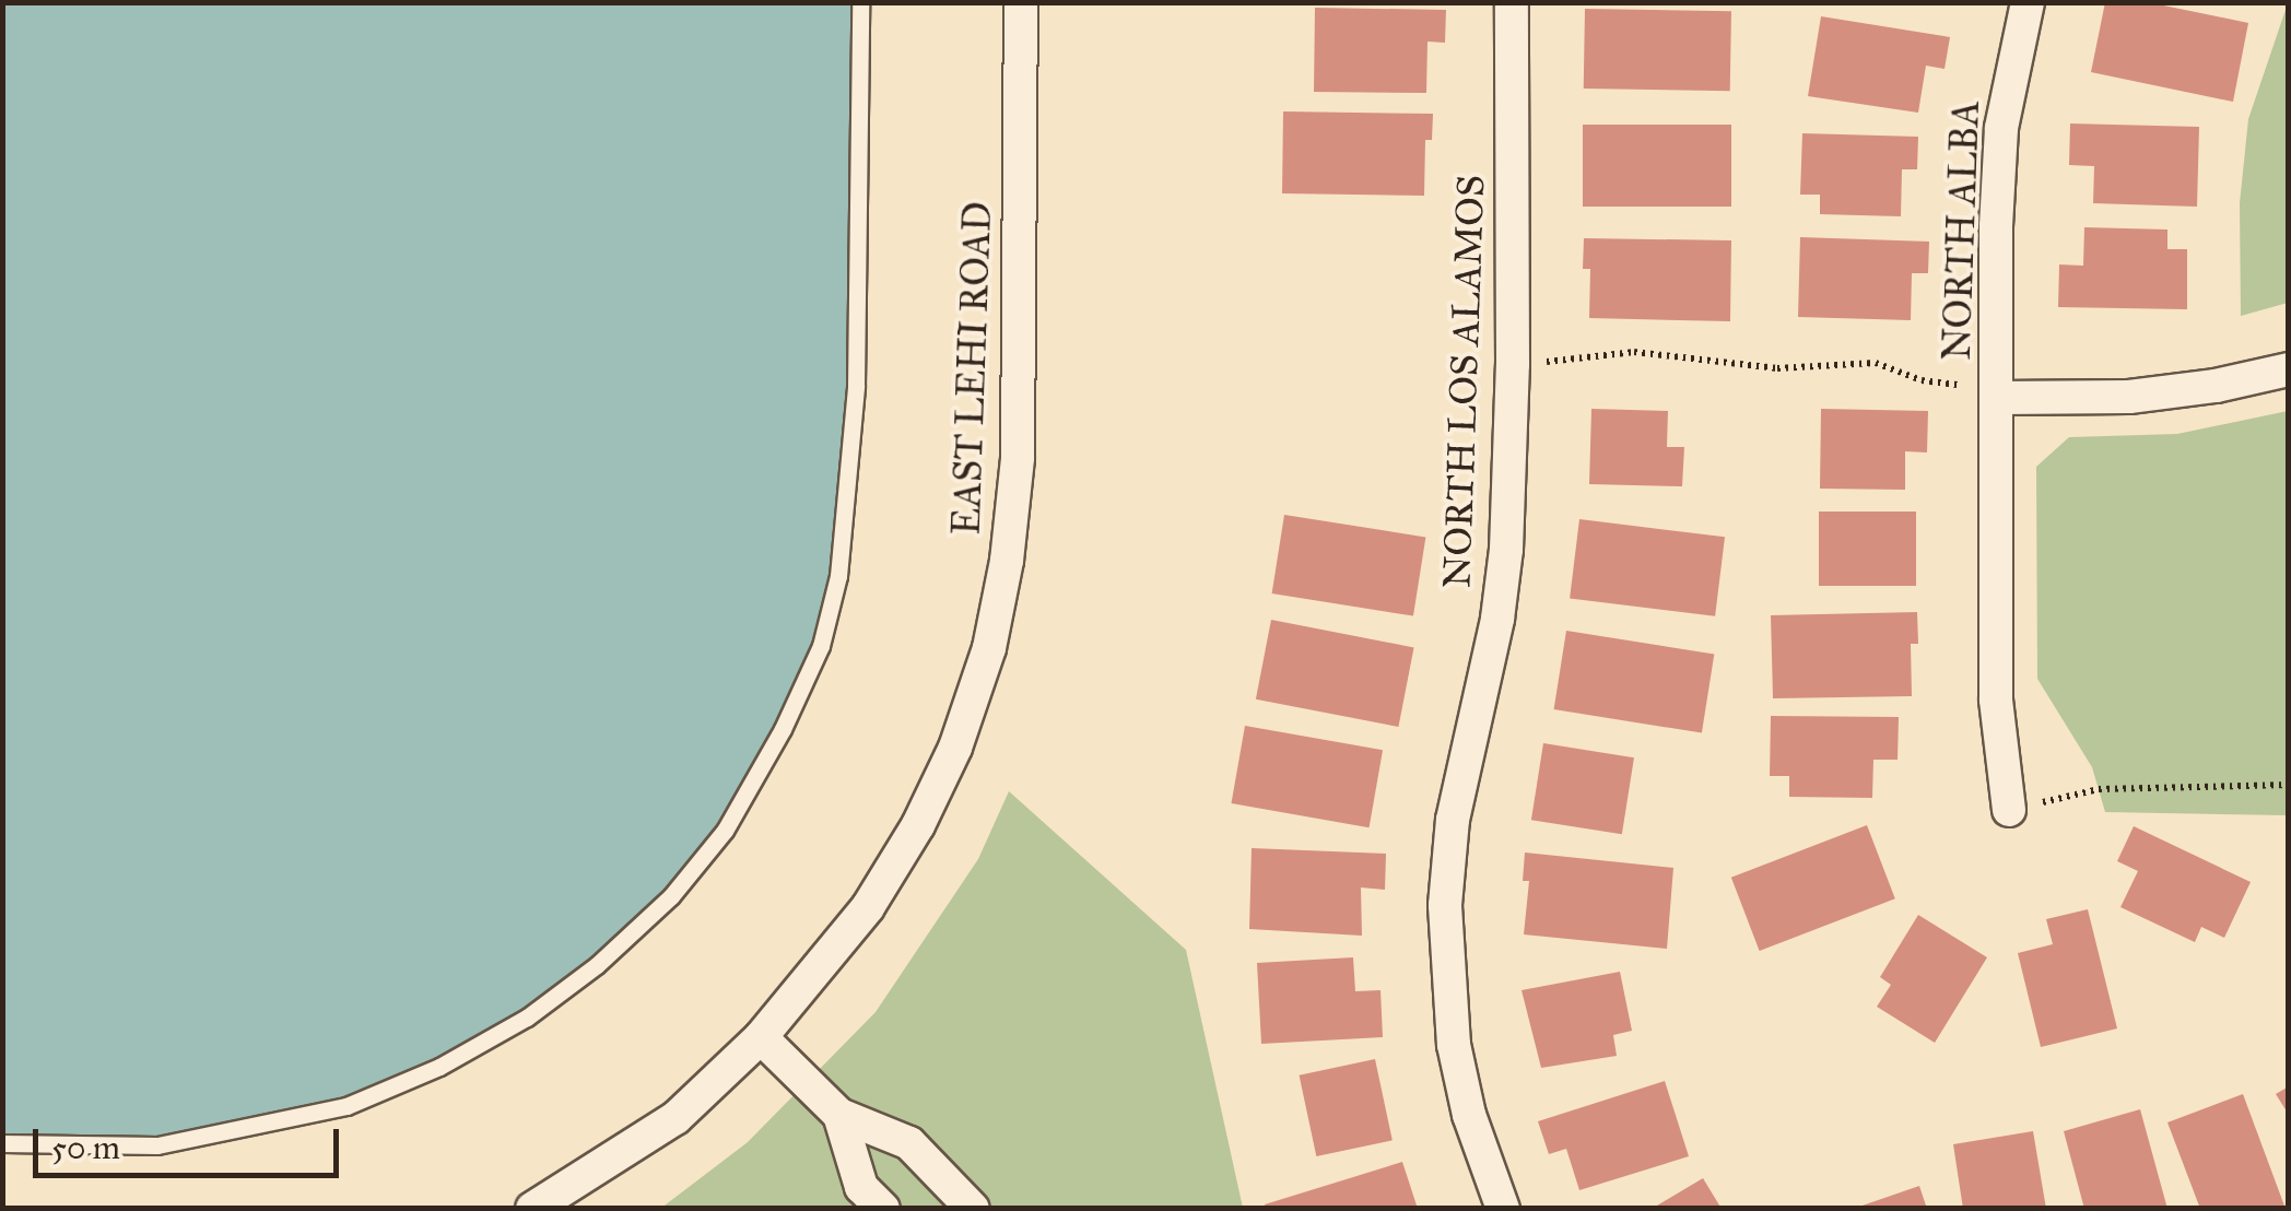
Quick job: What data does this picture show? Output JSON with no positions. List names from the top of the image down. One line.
{"streets":{"street":["NORTH ALBA","EAST LEHI ROAD","NORTH LOS ALAMOS"]},"scale_bar":"50 m"}
